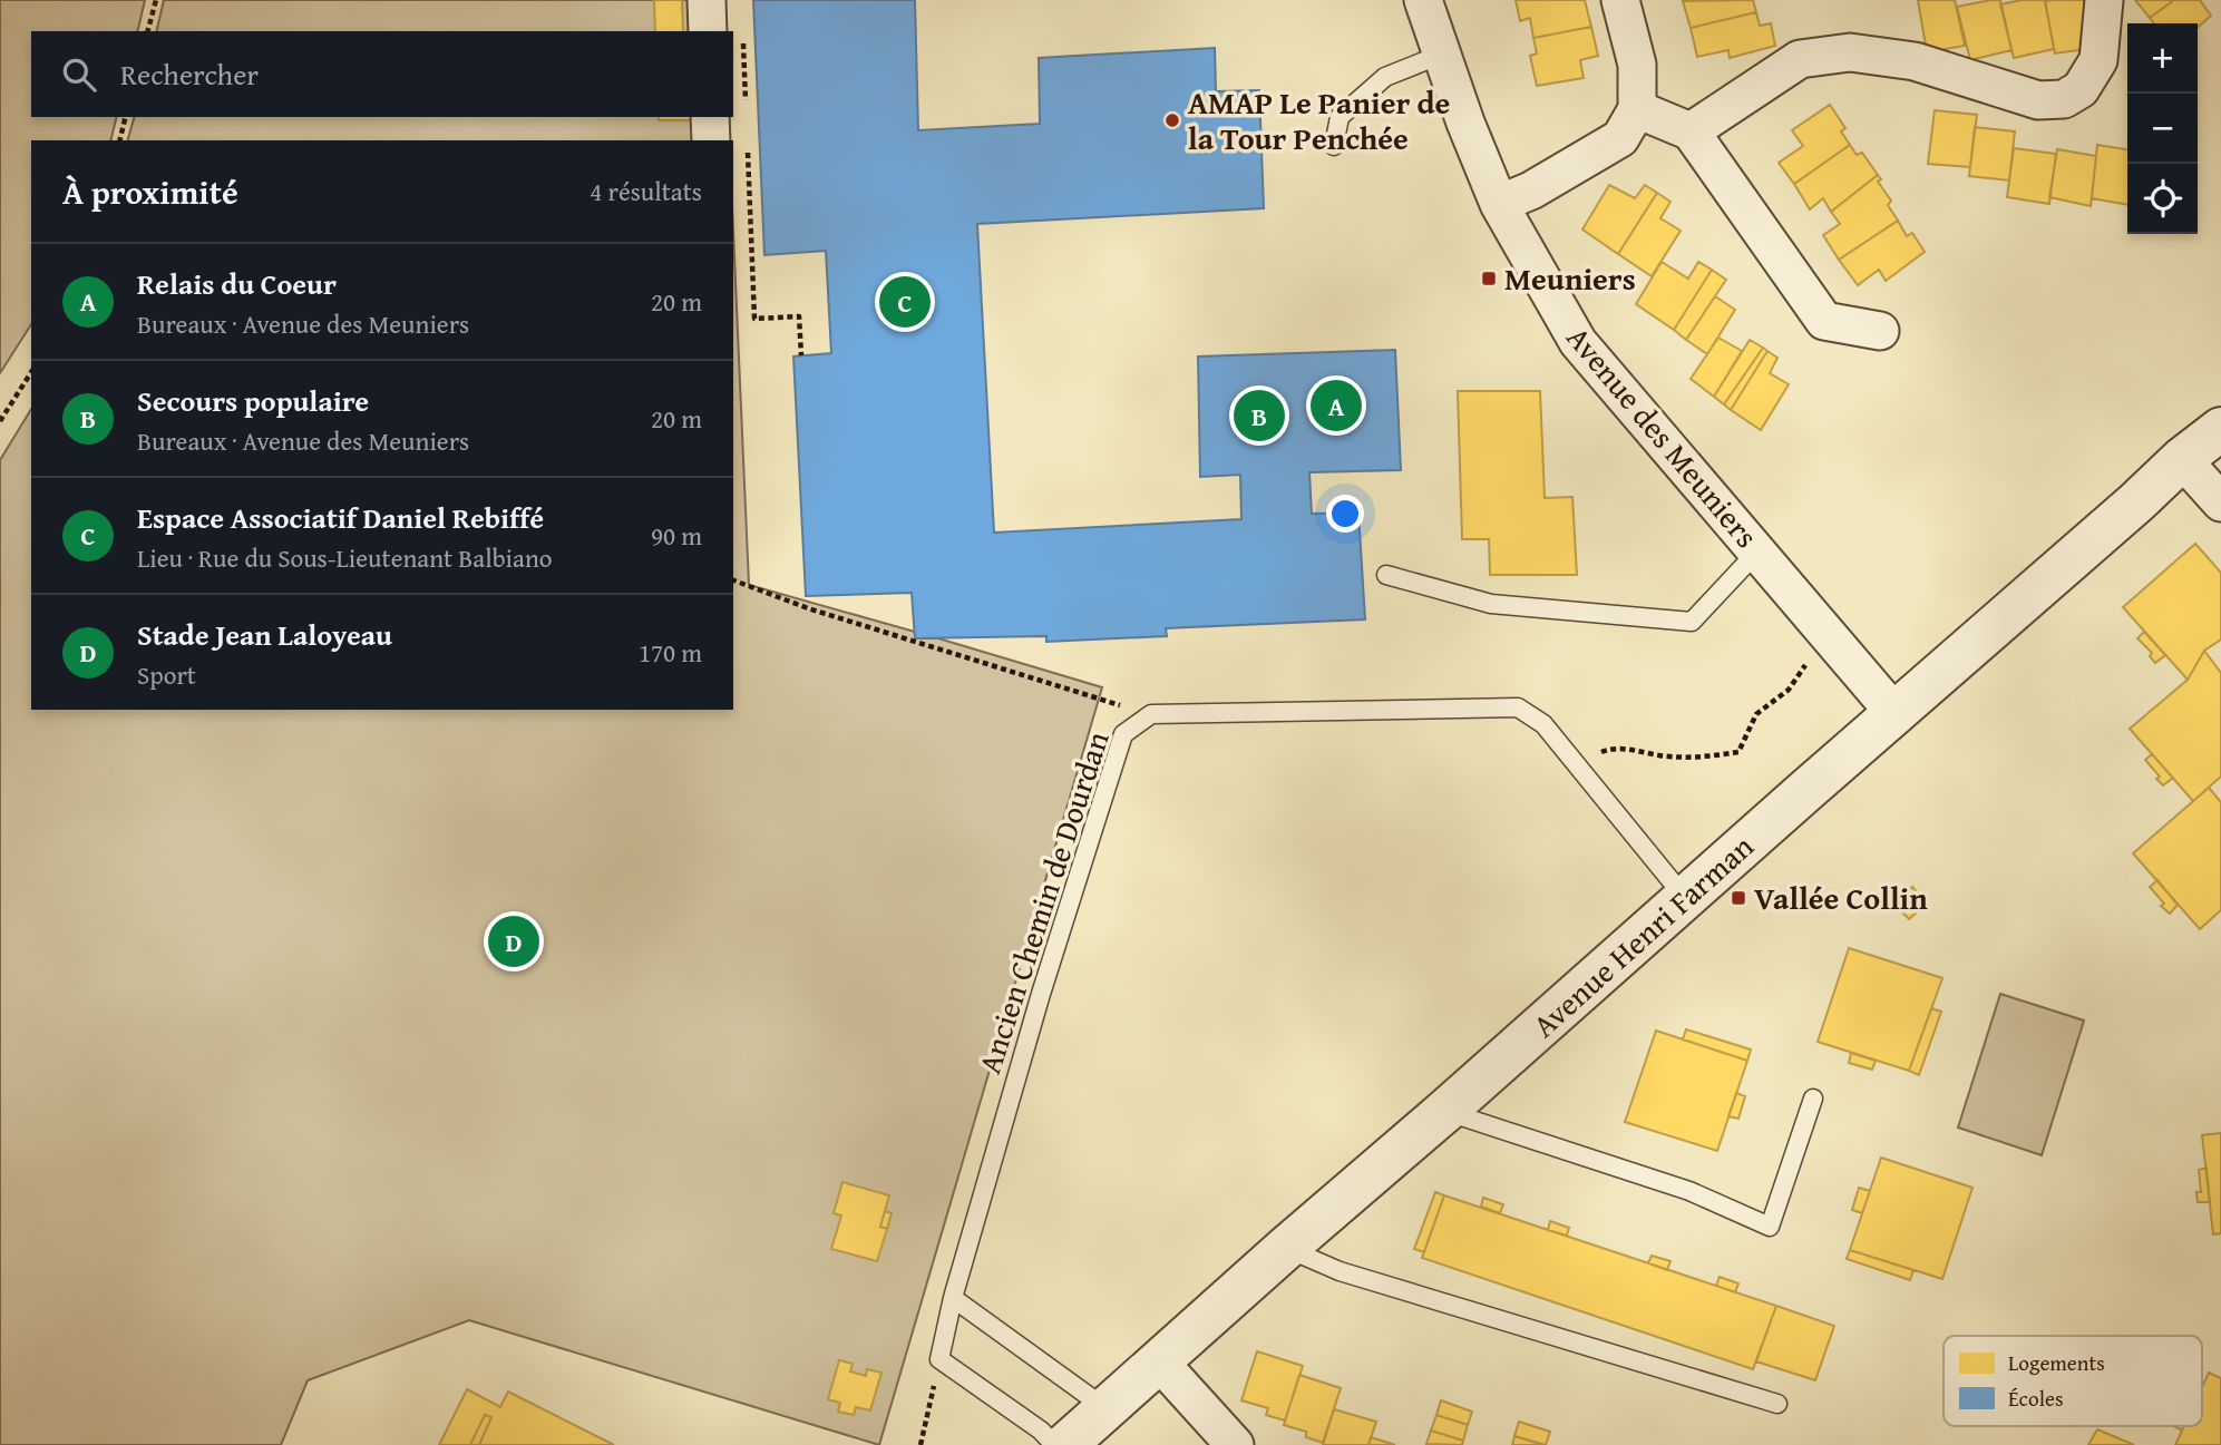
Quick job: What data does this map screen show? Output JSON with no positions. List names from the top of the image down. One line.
{"streets":{"street":["Avenue des Meuniers","Avenue Henri Farman"],"lane":["Ancien Chemin de Dourdan"]},"crossings":[["Avenue des Meuniers","Avenue Henri Farman"],["Ancien Chemin de Dourdan","Avenue Henri Farman"]],"places":{"other":["AMAP Le Panier de la Tour Penchée"],"transit":["Meuniers","Vallée Collin"]},"legend":["Logements","Écoles"],"page":{"map_buttons":["+","−"],"search":"Rechercher","heading":["À proximité","4 résultats"],"list":[{"mark":"A","name":"Relais du Coeur","note":"Bureaux · Avenue des Meuniers","value":"20 m"},{"mark":"B","name":"Secours populaire","note":"Bureaux · Avenue des Meuniers","value":"20 m"},{"mark":"C","name":"Espace Associatif Daniel Rebiffé","note":"Lieu · Rue du Sous-Lieutenant Balbiano","value":"90 m"},{"mark":"D","name":"Stade Jean Laloyeau","note":"Sport","value":"170 m"}],"pins":["C","A","B","D"]}}
